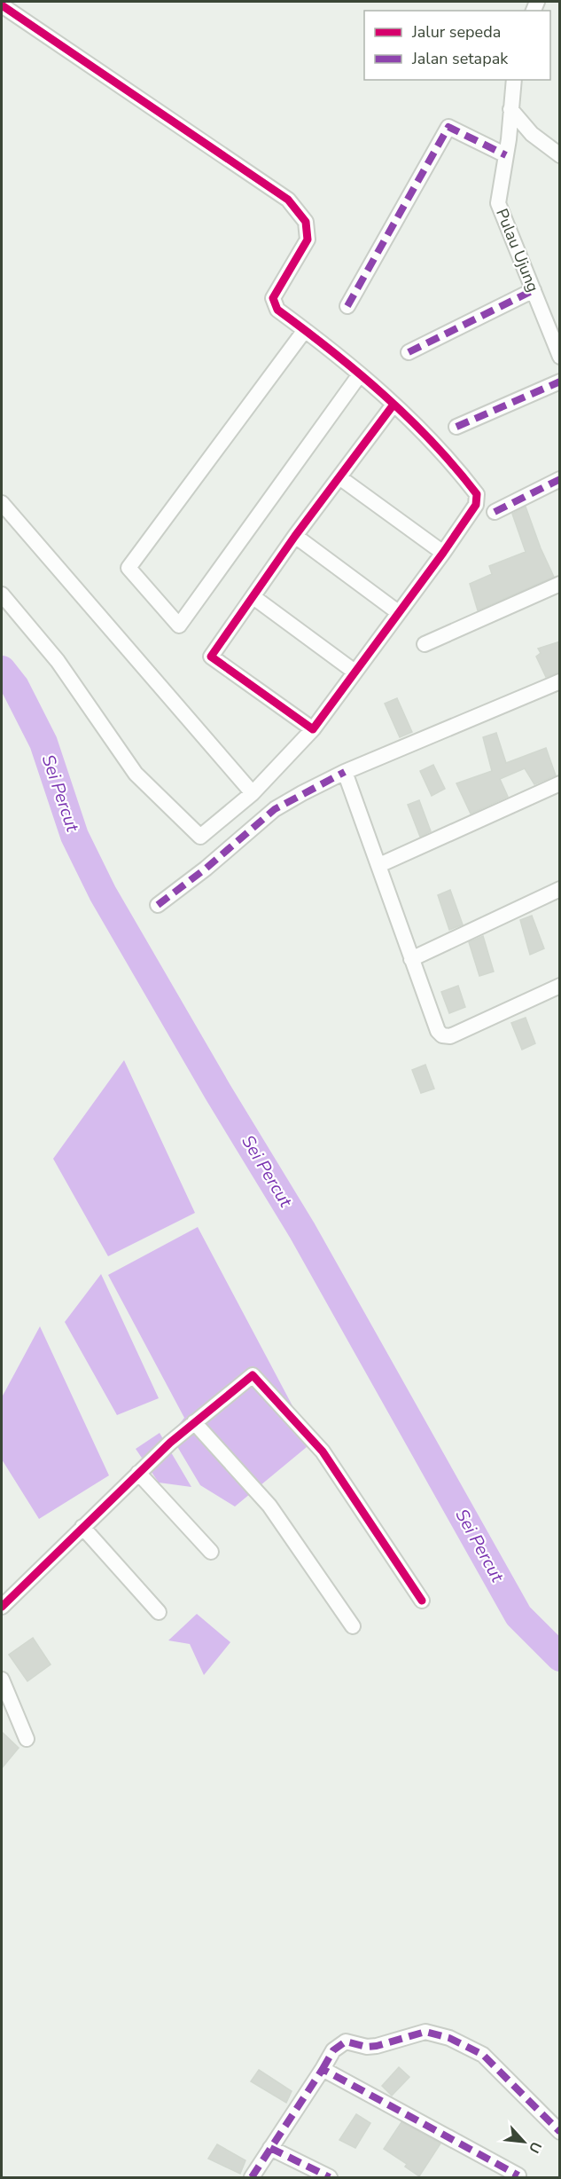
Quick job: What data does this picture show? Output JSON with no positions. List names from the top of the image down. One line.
{"streets":{"street":["Pulau Ujung"]},"water":["Sei Percut"],"legend":["Jalur sepeda","Jalan setapak"],"north":"bottom right"}
